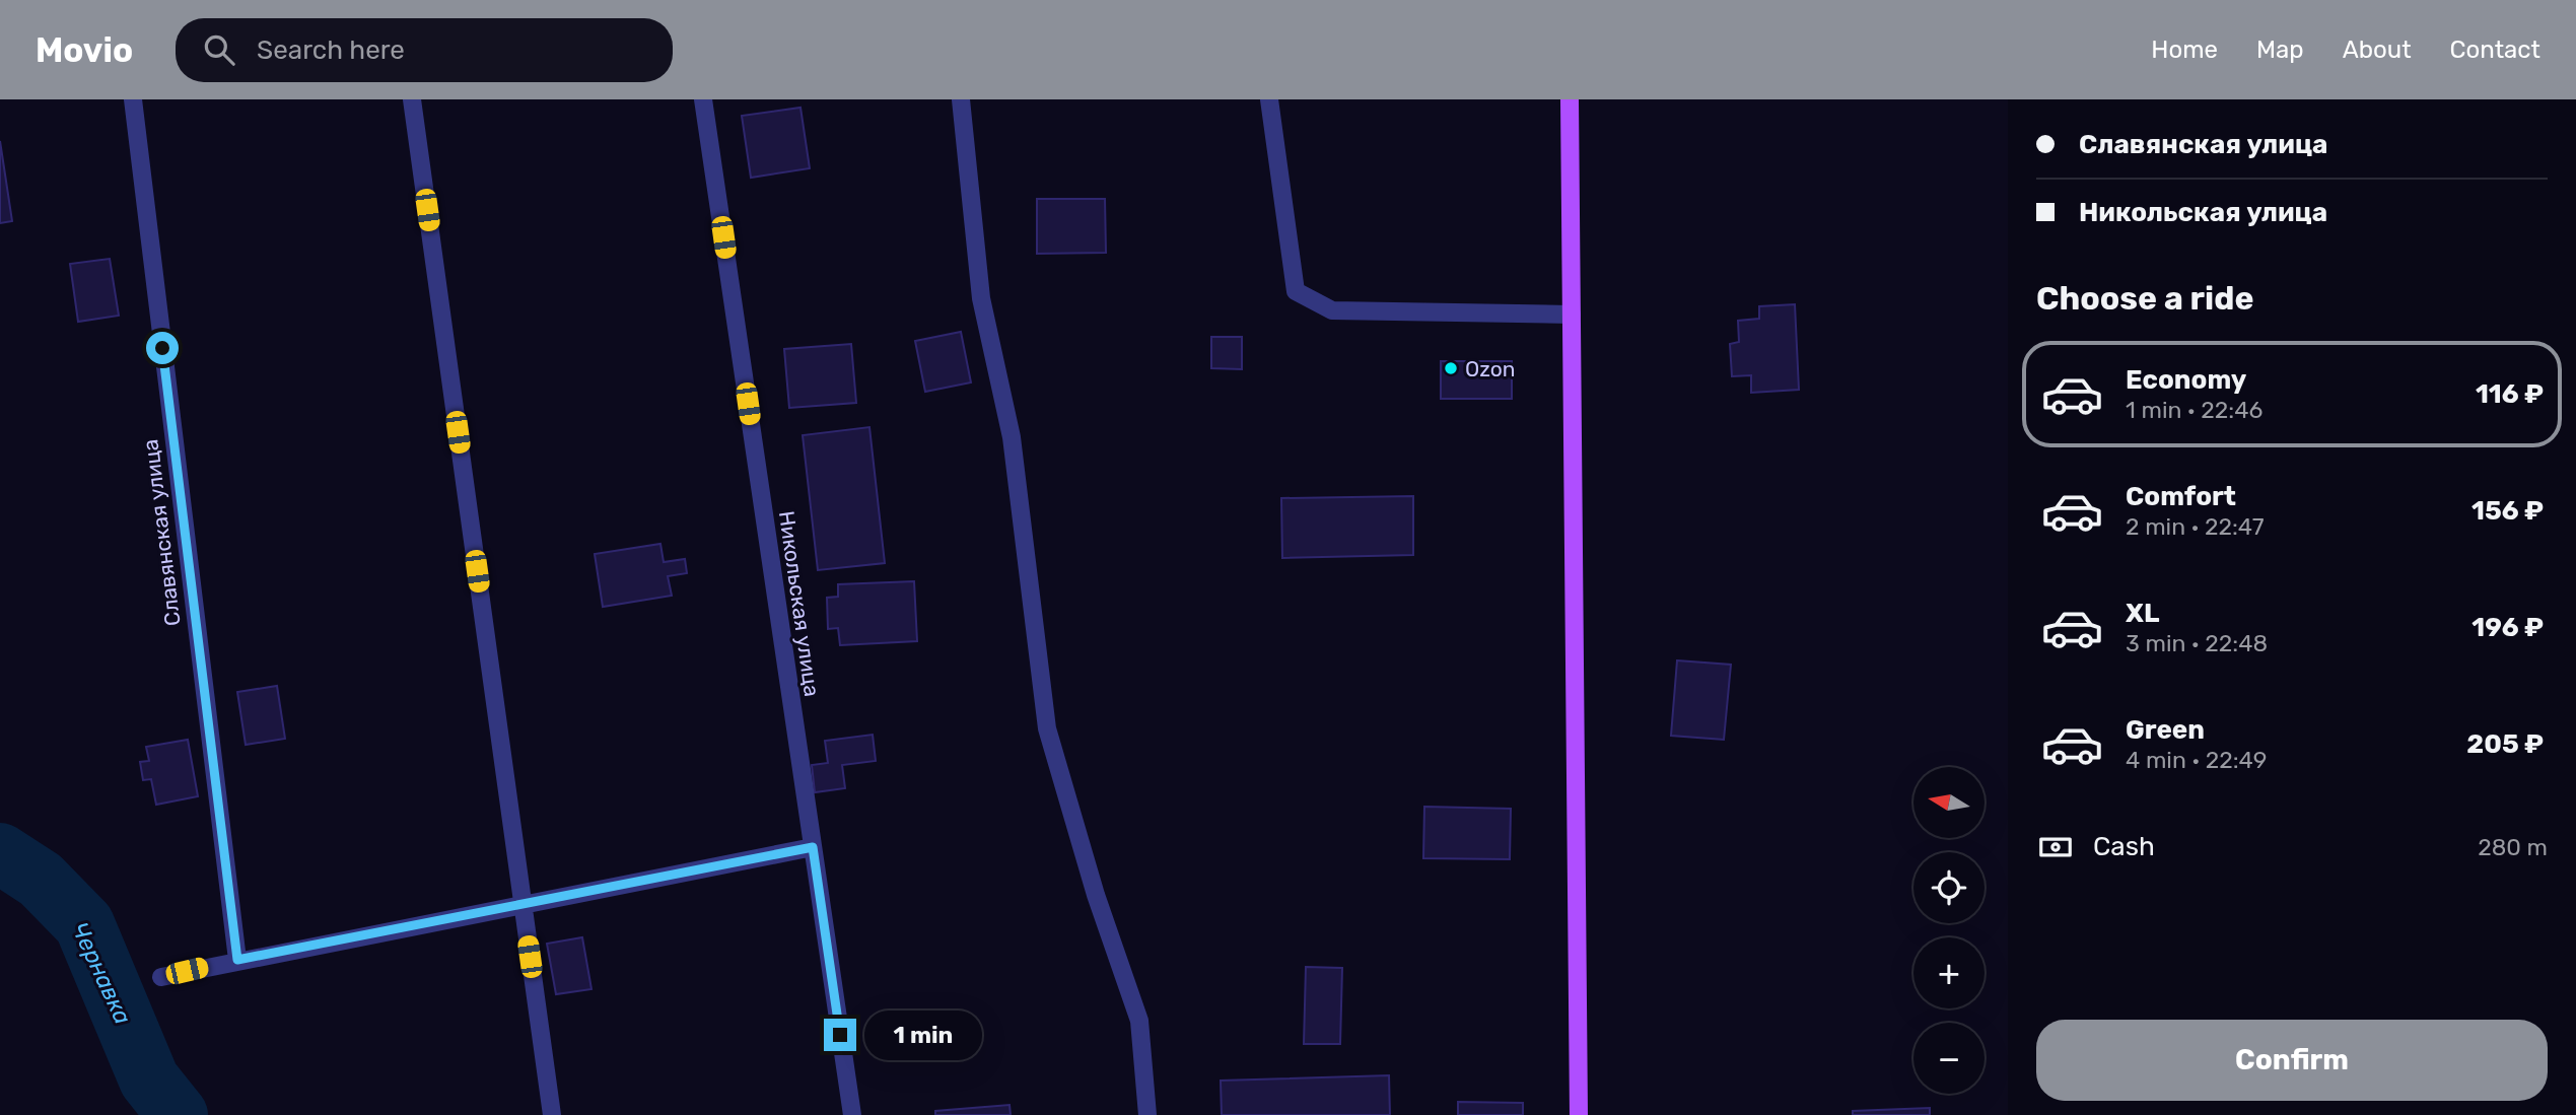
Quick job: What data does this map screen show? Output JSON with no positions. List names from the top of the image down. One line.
{"streets":{"street":["Славянская улица","Никольская улица"]},"water":["Чернавка"],"places":["Ozon"],"north":"left","page":{"header":"Movio","search":"Search here","nav":["Home","Map","About","Contact"],"banner":["Славянская улица","Никольская улица"],"heading":"Choose a ride","list":[{"name":"Economy","note":"1 min · 22:46","value":"116 ₽"},{"name":"Comfort","note":"2 min · 22:47","value":"156 ₽"},{"name":"XL","note":"3 min · 22:48","value":"196 ₽"},{"name":"Green","note":"4 min · 22:49","value":"205 ₽"}],"map_buttons":["+","−"],"pay":["Cash","280 m"],"buttons":"Confirm","bubble":"1 min"}}
